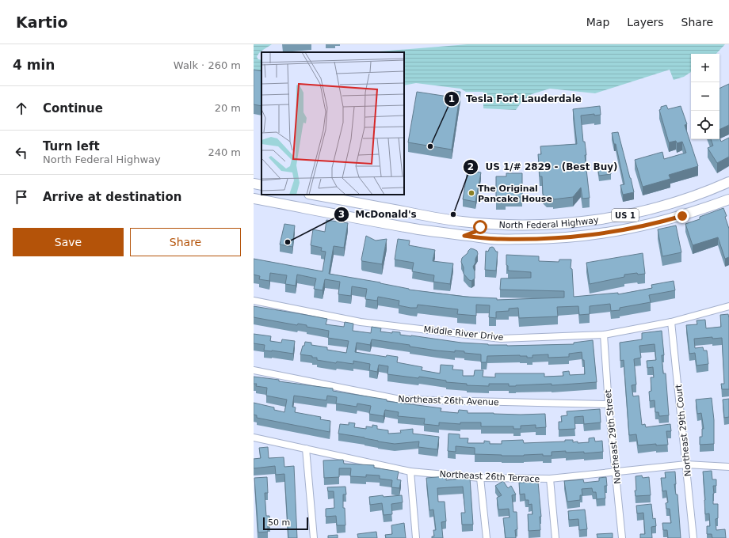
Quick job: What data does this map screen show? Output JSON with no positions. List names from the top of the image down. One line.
{"streets":{"main road":["US 1","North Federal Highway"],"street":["Middle River Drive","Northeast 26th Avenue","Northeast 29th Court","Northeast 29th Street","Northeast 26th Terrace"]},"crossings":[["Middle River Drive","Northeast 29th Court"],["Middle River Drive","Northeast 29th Street"],["Northeast 26th Avenue","Northeast 29th Street"],["Northeast 29th Court","Northeast 26th Terrace"],["Northeast 29th Street","Northeast 26th Terrace"]],"places":["Tesla Fort Lauderdale","The Original Pancake House","US 1/# 2829 - (Best Buy)","McDonald's"],"scale_bar":"50 m","page":{"header":"Kartio","nav":["Map","Layers","Share"],"heading":["4 min","Walk · 260 m"],"map_buttons":["+","−"],"list":[["Continue","20 m"],["Turn left","North Federal Highway","240 m"],"Arrive at destination"],"buttons":["Save","Share"],"scale":"50 m"}}
